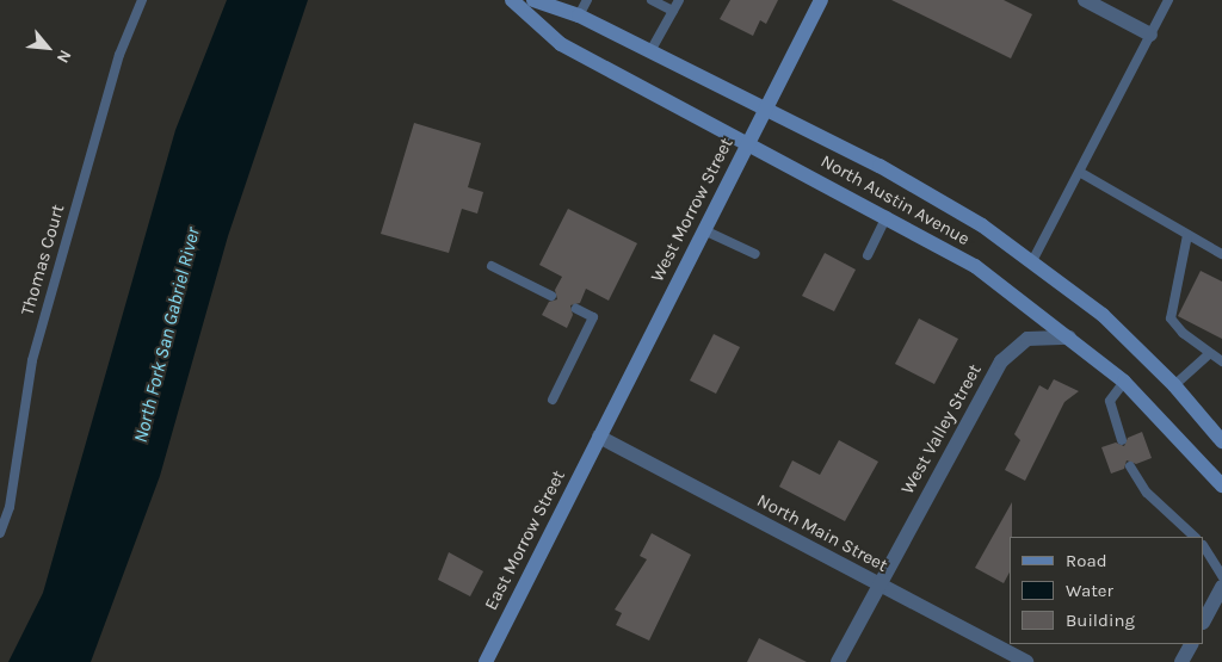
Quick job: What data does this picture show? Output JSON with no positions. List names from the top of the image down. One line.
{"streets":{"main road":["North Austin Avenue","West Morrow Street","East Morrow Street"],"street":["West Valley Street","North Main Street"],"lane":["Thomas Court"]},"crossings":[["North Austin Avenue","West Morrow Street"],["North Austin Avenue","West Valley Street"],["West Morrow Street","North Main Street"],["West Morrow Street","East Morrow Street"],["West Valley Street","North Main Street"],["North Main Street","East Morrow Street"]],"water":["North Fork San Gabriel River"],"legend":["Road","Water","Building"],"north":"bottom right"}
